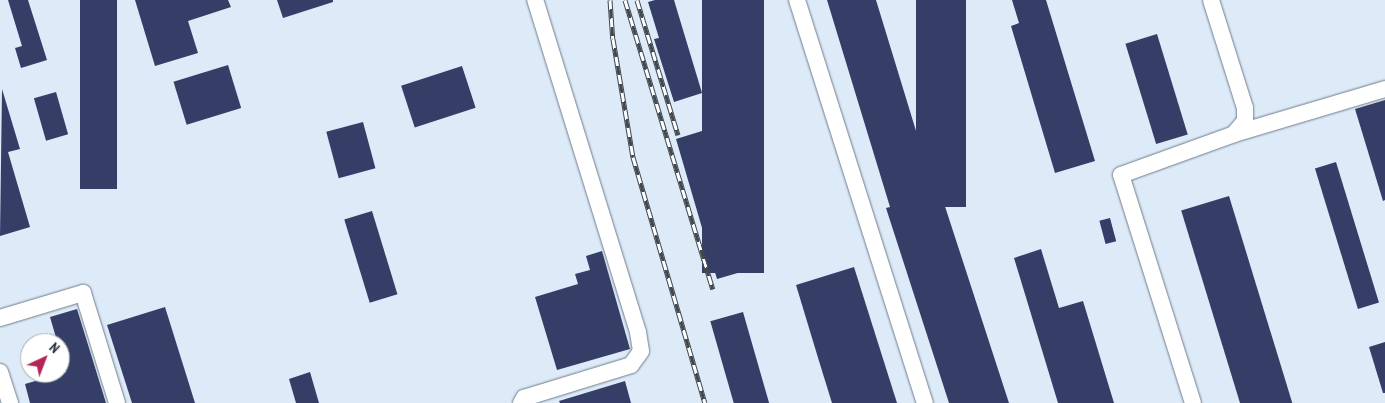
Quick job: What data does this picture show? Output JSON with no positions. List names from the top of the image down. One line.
{"north":"top right"}
